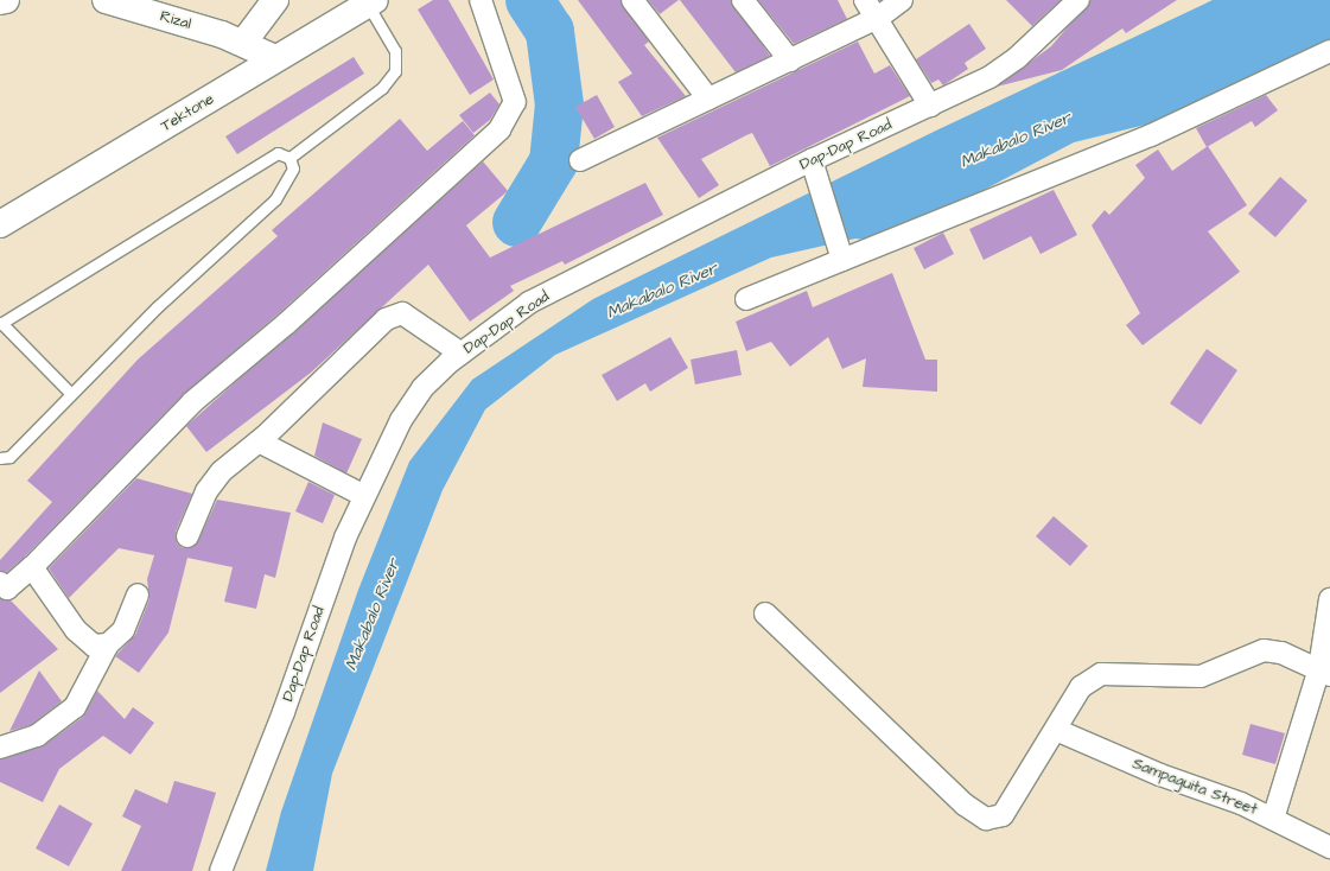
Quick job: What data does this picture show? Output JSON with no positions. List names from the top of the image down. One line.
{"streets":{"street":["Rizal","Tektone","Dap-Dap Road","Sampaguita Street"]},"crossings":[["Rizal","Tektone"]],"water":["Makabalo River"]}
